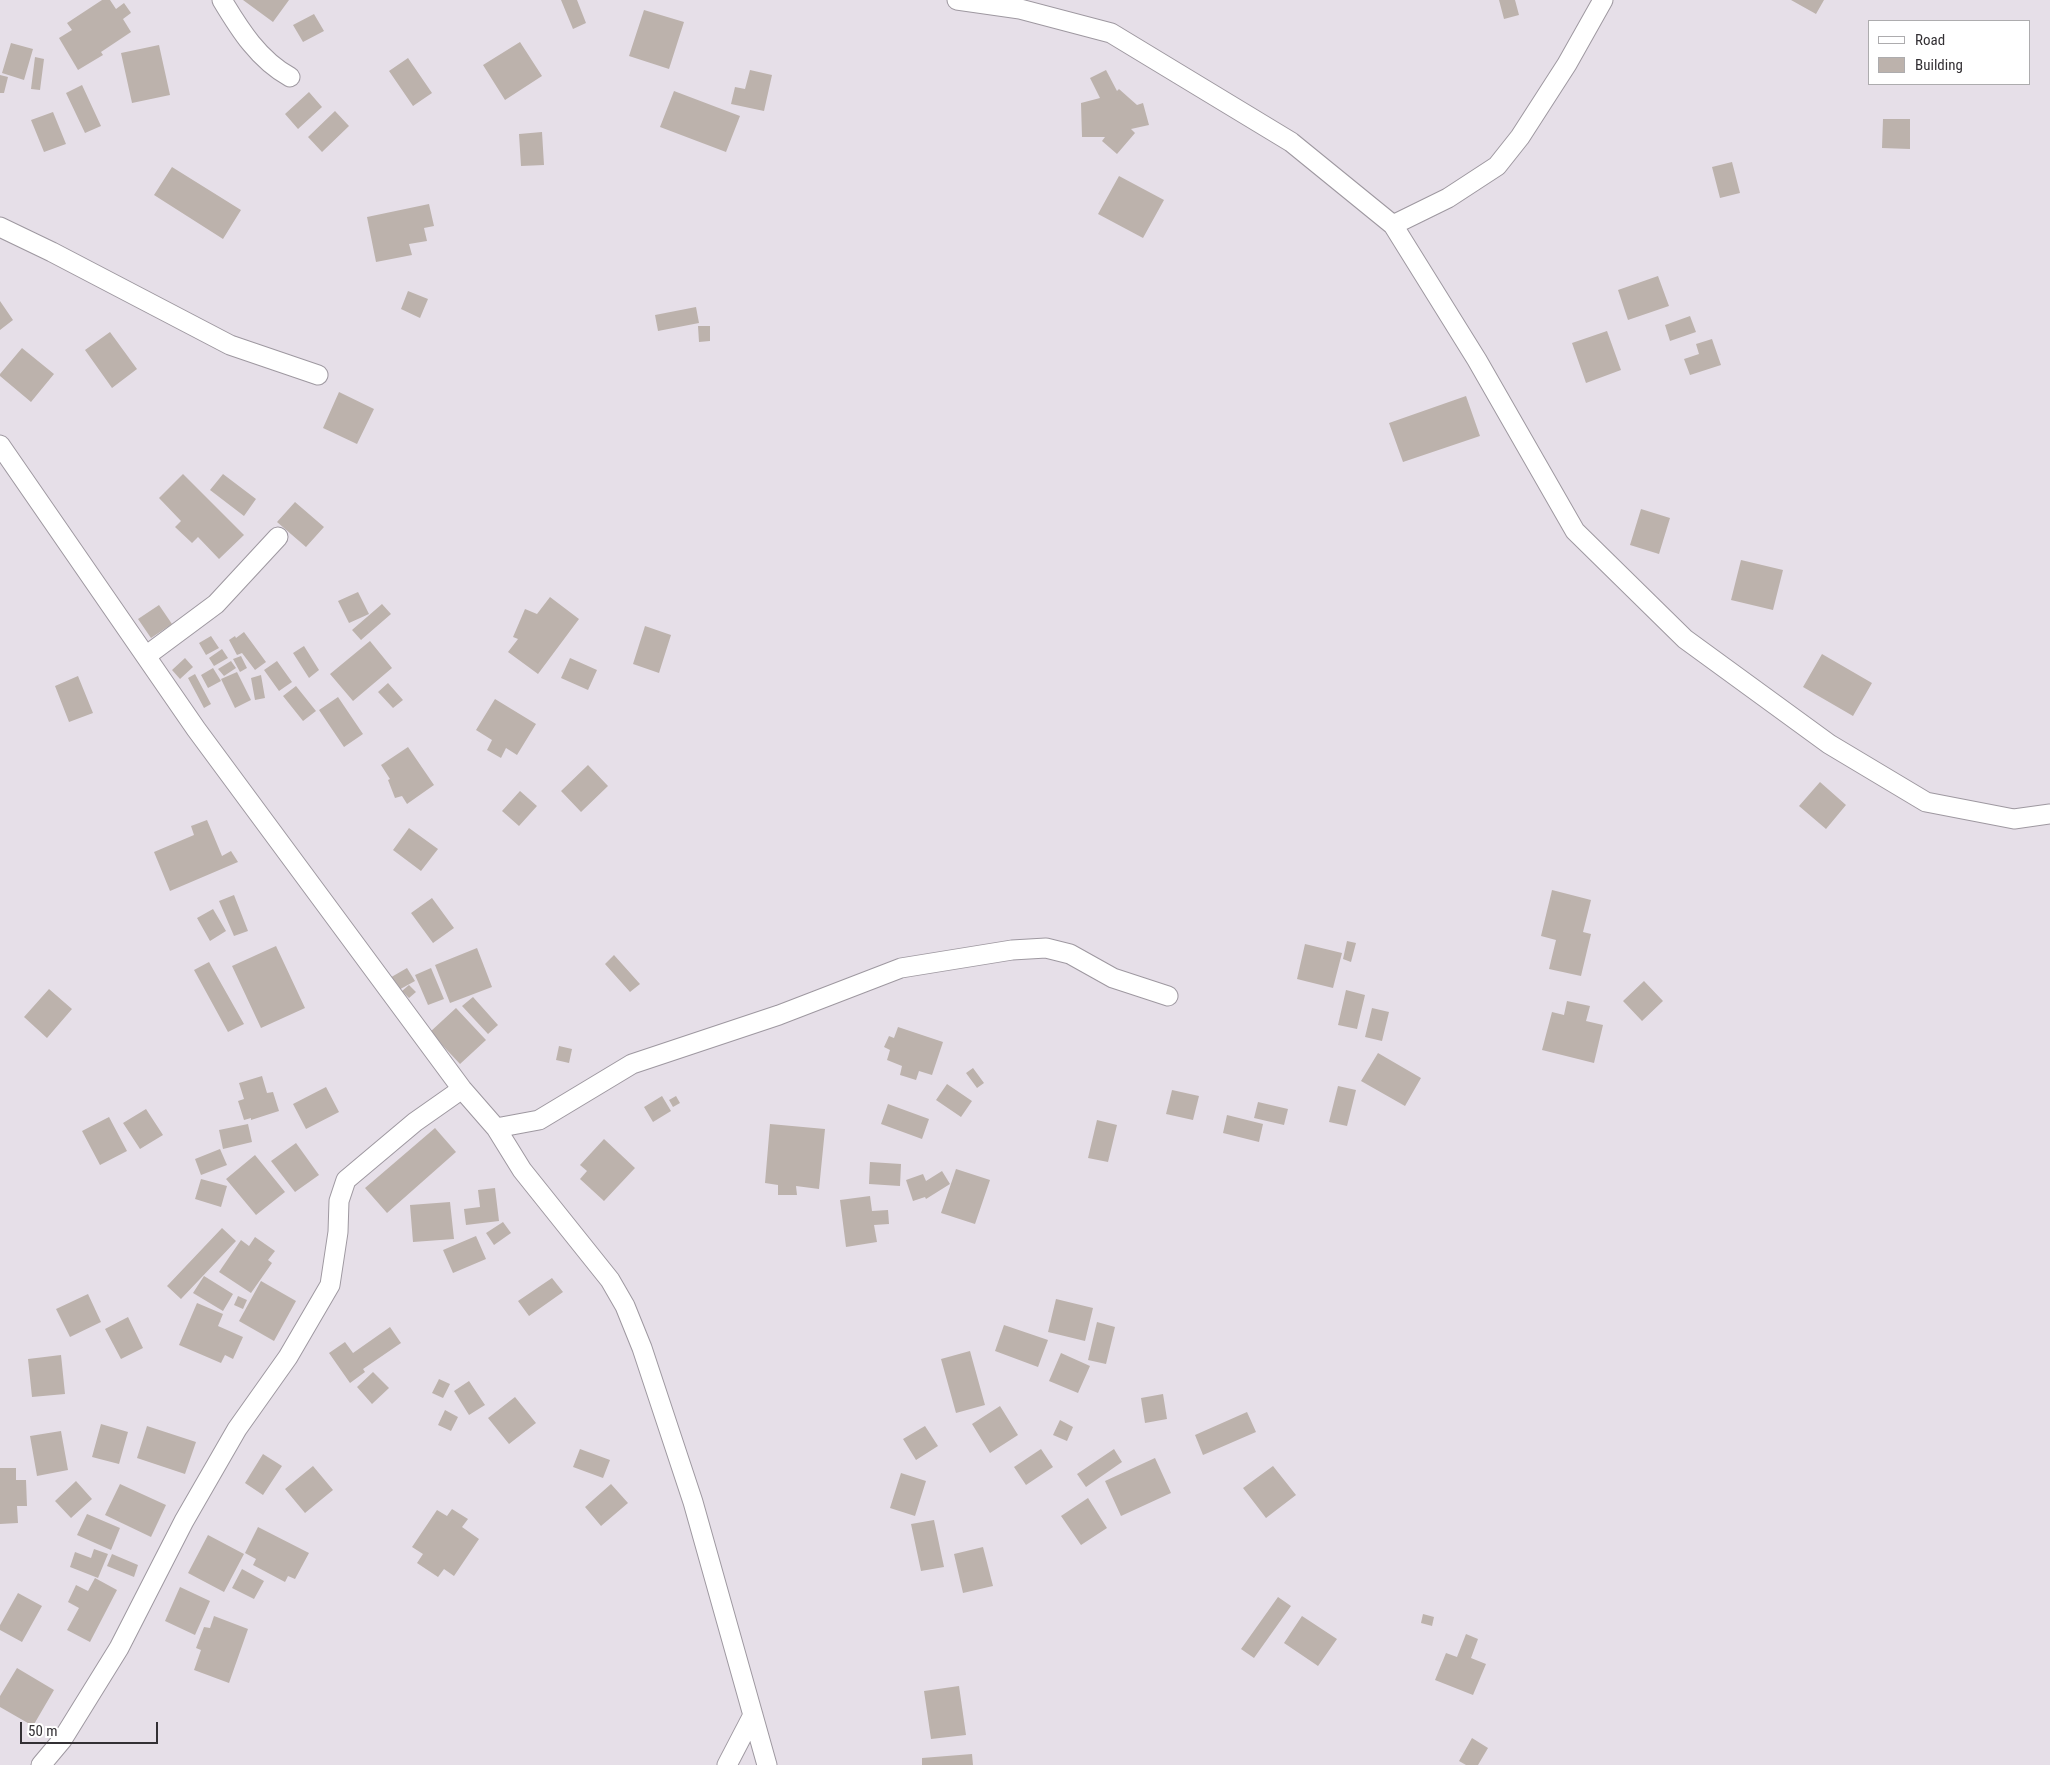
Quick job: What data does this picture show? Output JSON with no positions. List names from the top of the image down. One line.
{"legend":["Road","Building"],"scale_bar":"50 m"}
